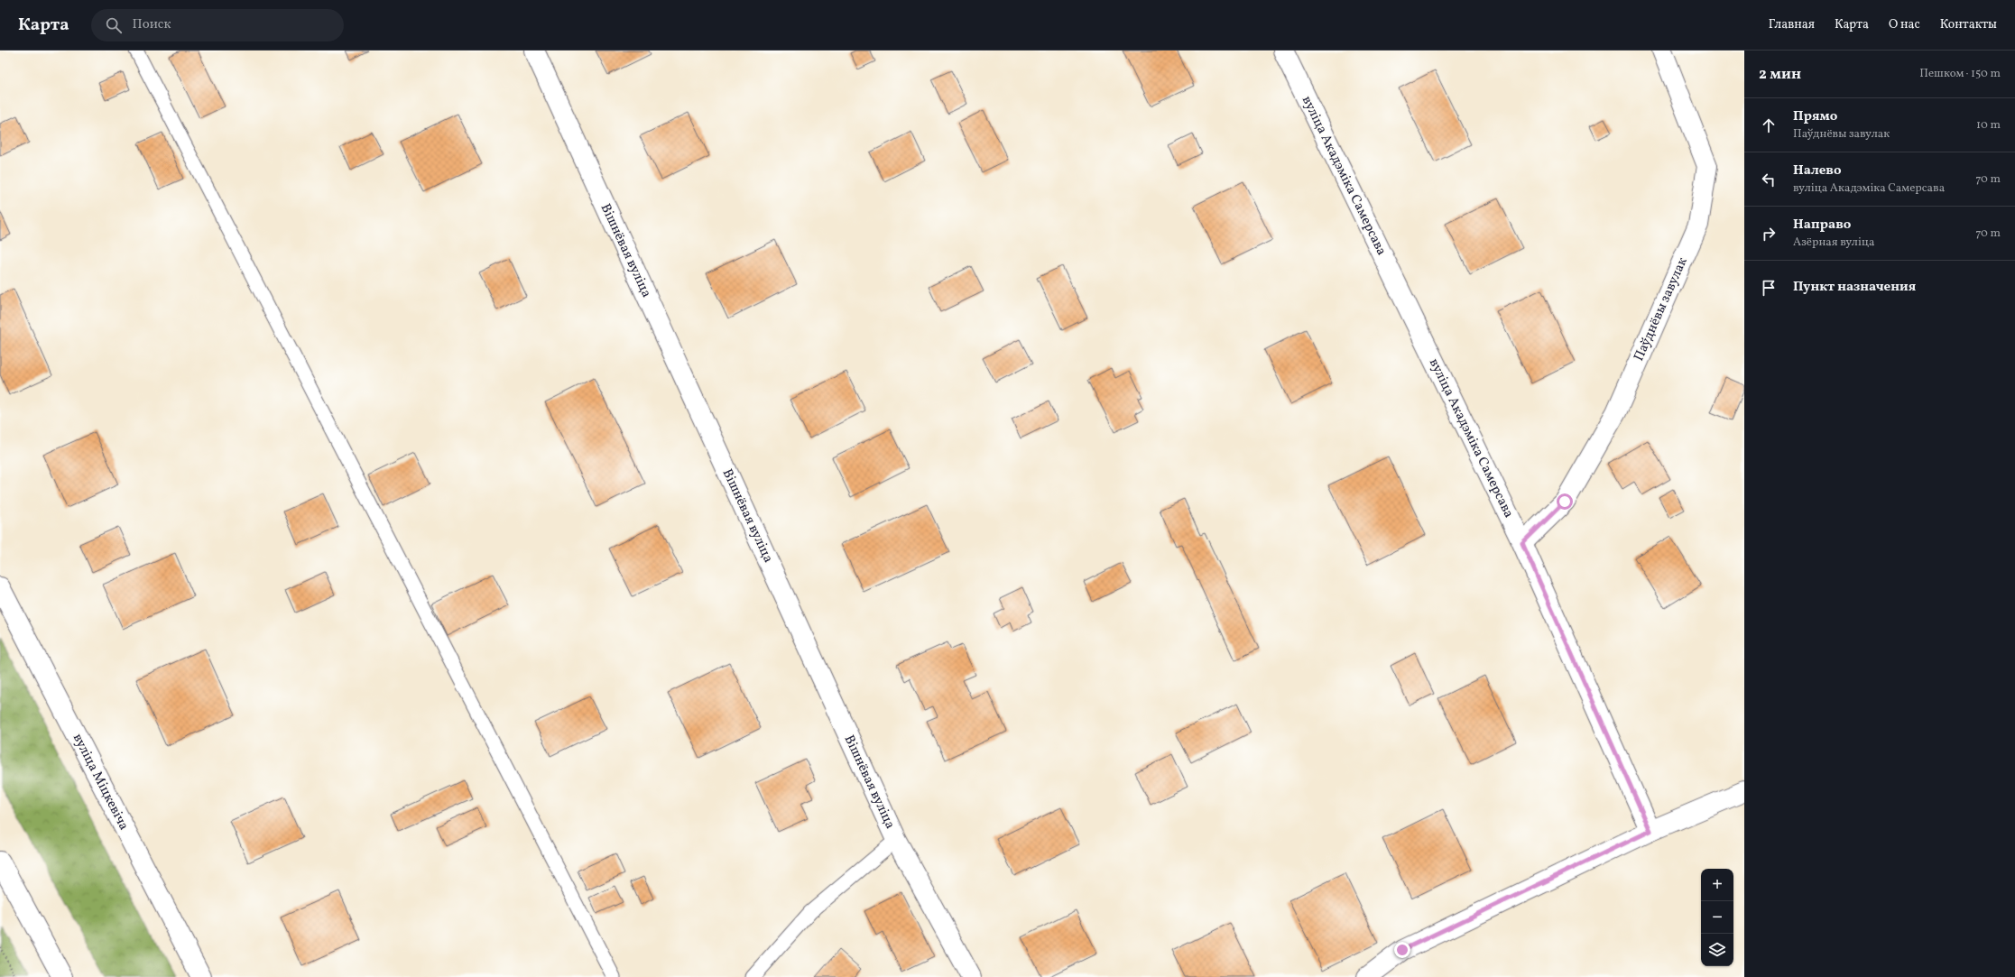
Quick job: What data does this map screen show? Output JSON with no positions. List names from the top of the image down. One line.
{"streets":{"street":["вуліца Акадэміка Самерсава","Вішнёвая вуліца","Паўднёвы завулак","вуліца Міцкевіча"]},"crossings":[["вуліца Акадэміка Самерсава","Паўднёвы завулак"]],"page":{"header":"Карта","search":"Поиск","nav":["Главная","Карта","О нас","Контакты"],"heading":["2 мин","Пешком · 150 m"],"list":[["Прямо","Паўднёвы завулак","10 m"],["Налево","вуліца Акадэміка Самерсава","70 m"],["Направо","Азёрная вуліца","70 m"],"Пункт назначения"],"map_buttons":["+","−"]}}
